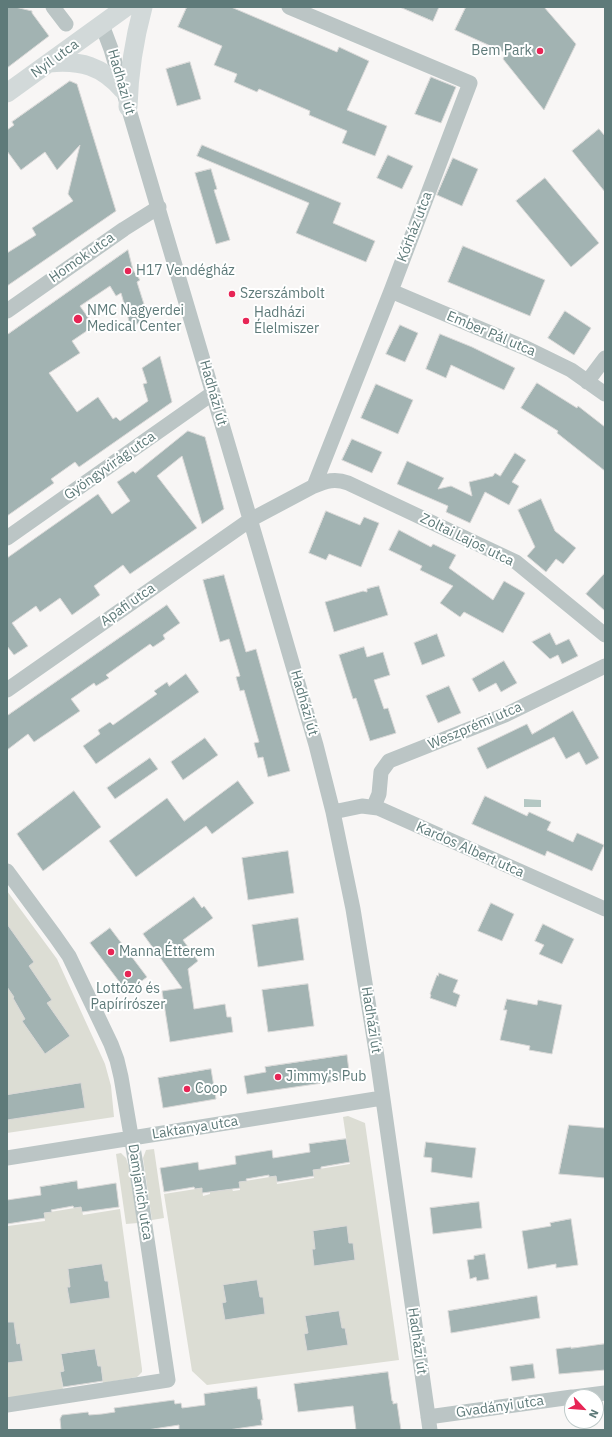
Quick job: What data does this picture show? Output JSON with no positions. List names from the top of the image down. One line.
{"streets":{"main road":["Nyíl utca"],"street":["Hadházi út","Kórház utca","Homok utca","Ember Pál utca","Gyöngyvirág utca","Zoltai Lajos utca","Apafi utca","Weszprémi utca","Kardos Albert utca","Laktanya utca","Damjanich utca","Gvadányi utca"]},"crossings":[["Nyíl utca","Hadházi út"],["Hadházi út","Homok utca"],["Hadházi út","Gyöngyvirág utca"],["Hadházi út","Apafi utca"],["Hadházi út","Kardos Albert utca"],["Hadházi út","Laktanya utca"],["Hadházi út","Gvadányi utca"],["Kórház utca","Ember Pál utca"],["Kórház utca","Zoltai Lajos utca"],["Weszprémi utca","Kardos Albert utca"],["Laktanya utca","Damjanich utca"]],"places":["Bem Park","H17 Vendégház","Szerszámbolt","NMC Nagyerdei Medical Center","Hadházi Élelmiszer","Manna Étterem","Lottózó és Papírírószer","Jimmy's Pub","Coop"],"north":"bottom right"}
